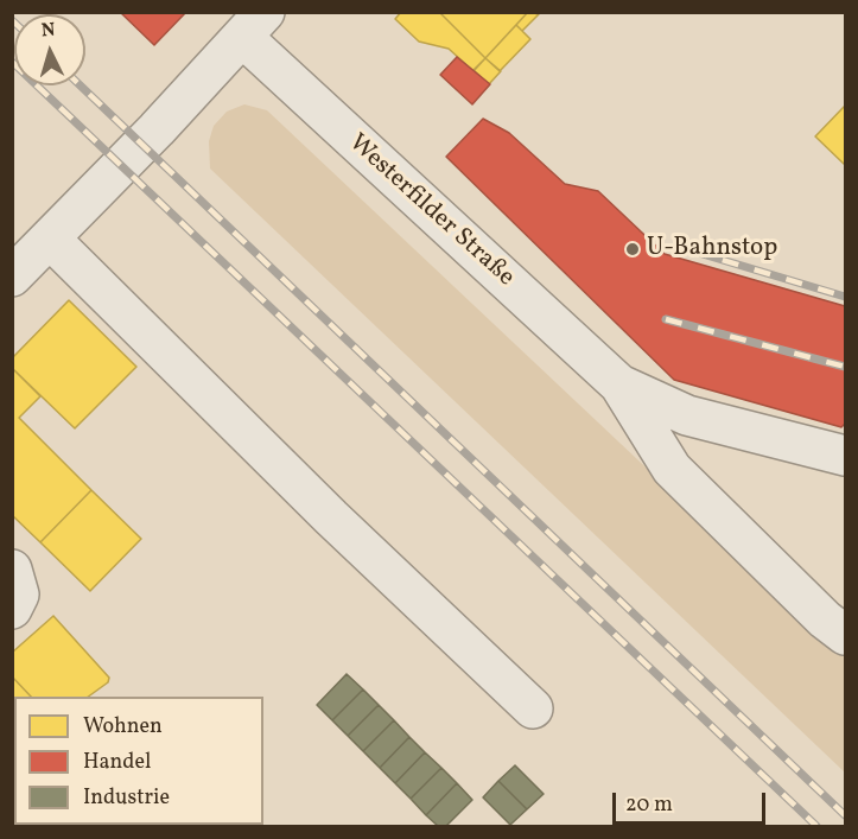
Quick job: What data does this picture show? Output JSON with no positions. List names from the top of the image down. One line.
{"streets":{"street":["Westerfilder Straße"]},"places":["U-Bahnstop"],"legend":["Wohnen","Handel","Industrie"],"scale_bar":"20 m","north":"top"}
